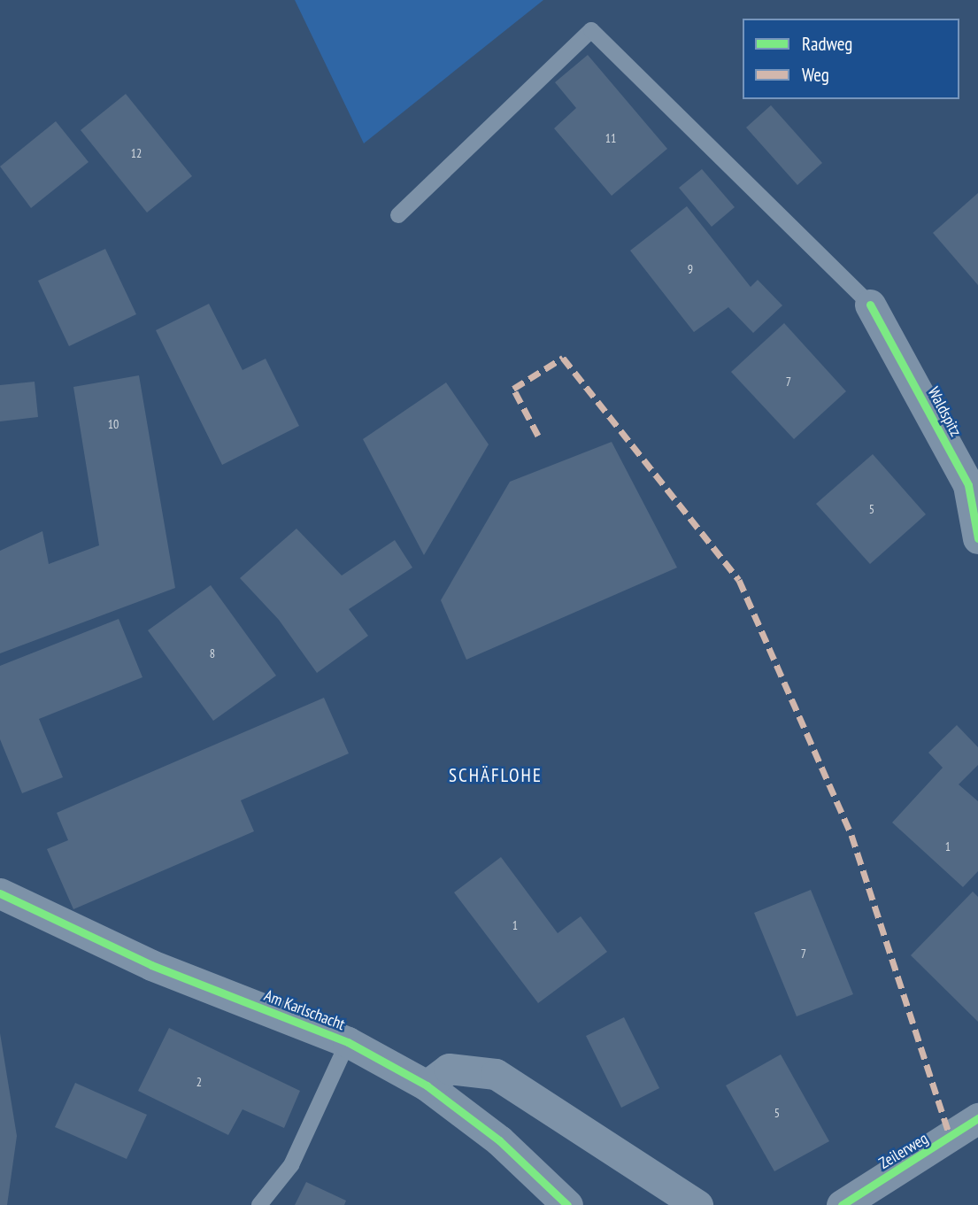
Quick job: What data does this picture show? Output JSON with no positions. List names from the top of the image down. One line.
{"streets":{"street":["Waldspitz","Am Karlschacht","Zeilerweg"]},"districts":["SCHÄFLOHE"],"house_numbers":["11","12","9","7","10","5","8","1","1","7","2","5"],"legend":["Radweg","Weg"]}
